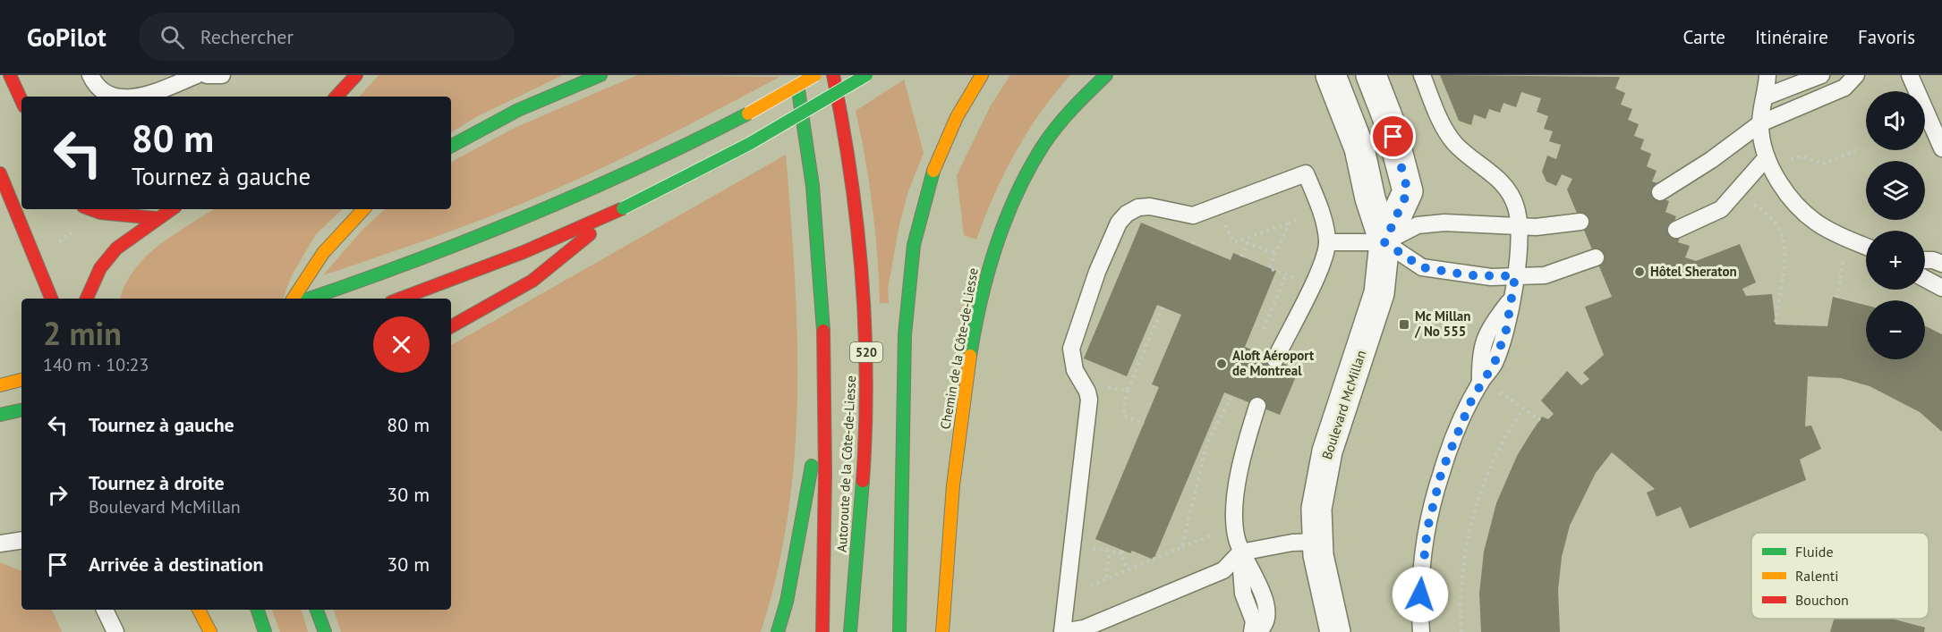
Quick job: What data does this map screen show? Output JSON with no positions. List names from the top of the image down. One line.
{"streets":{"main road":["Chemin de la Côte-de-Liesse","520","Autoroute de la Côte-de-Liesse"],"street":["Boulevard McMillan"]},"places":{"other":["Hôtel Sheraton","Aloft Aéroport de Montreal"],"transit":["Mc Millan / No 555"]},"legend":["Fluide","Ralenti","Bouchon"],"page":{"header":"GoPilot","search":"Rechercher","nav":["Carte","Itinéraire","Favoris"],"map_buttons":["+","−"],"turn":["80 m","Tournez à gauche"],"heading":["2 min","140 m · 10:23"],"list":[{"name":"Tournez à gauche","value":"80 m"},{"name":"Tournez à droite","note":"Boulevard McMillan","value":"30 m"},{"name":"Arrivée à destination","value":"30 m"}]}}
